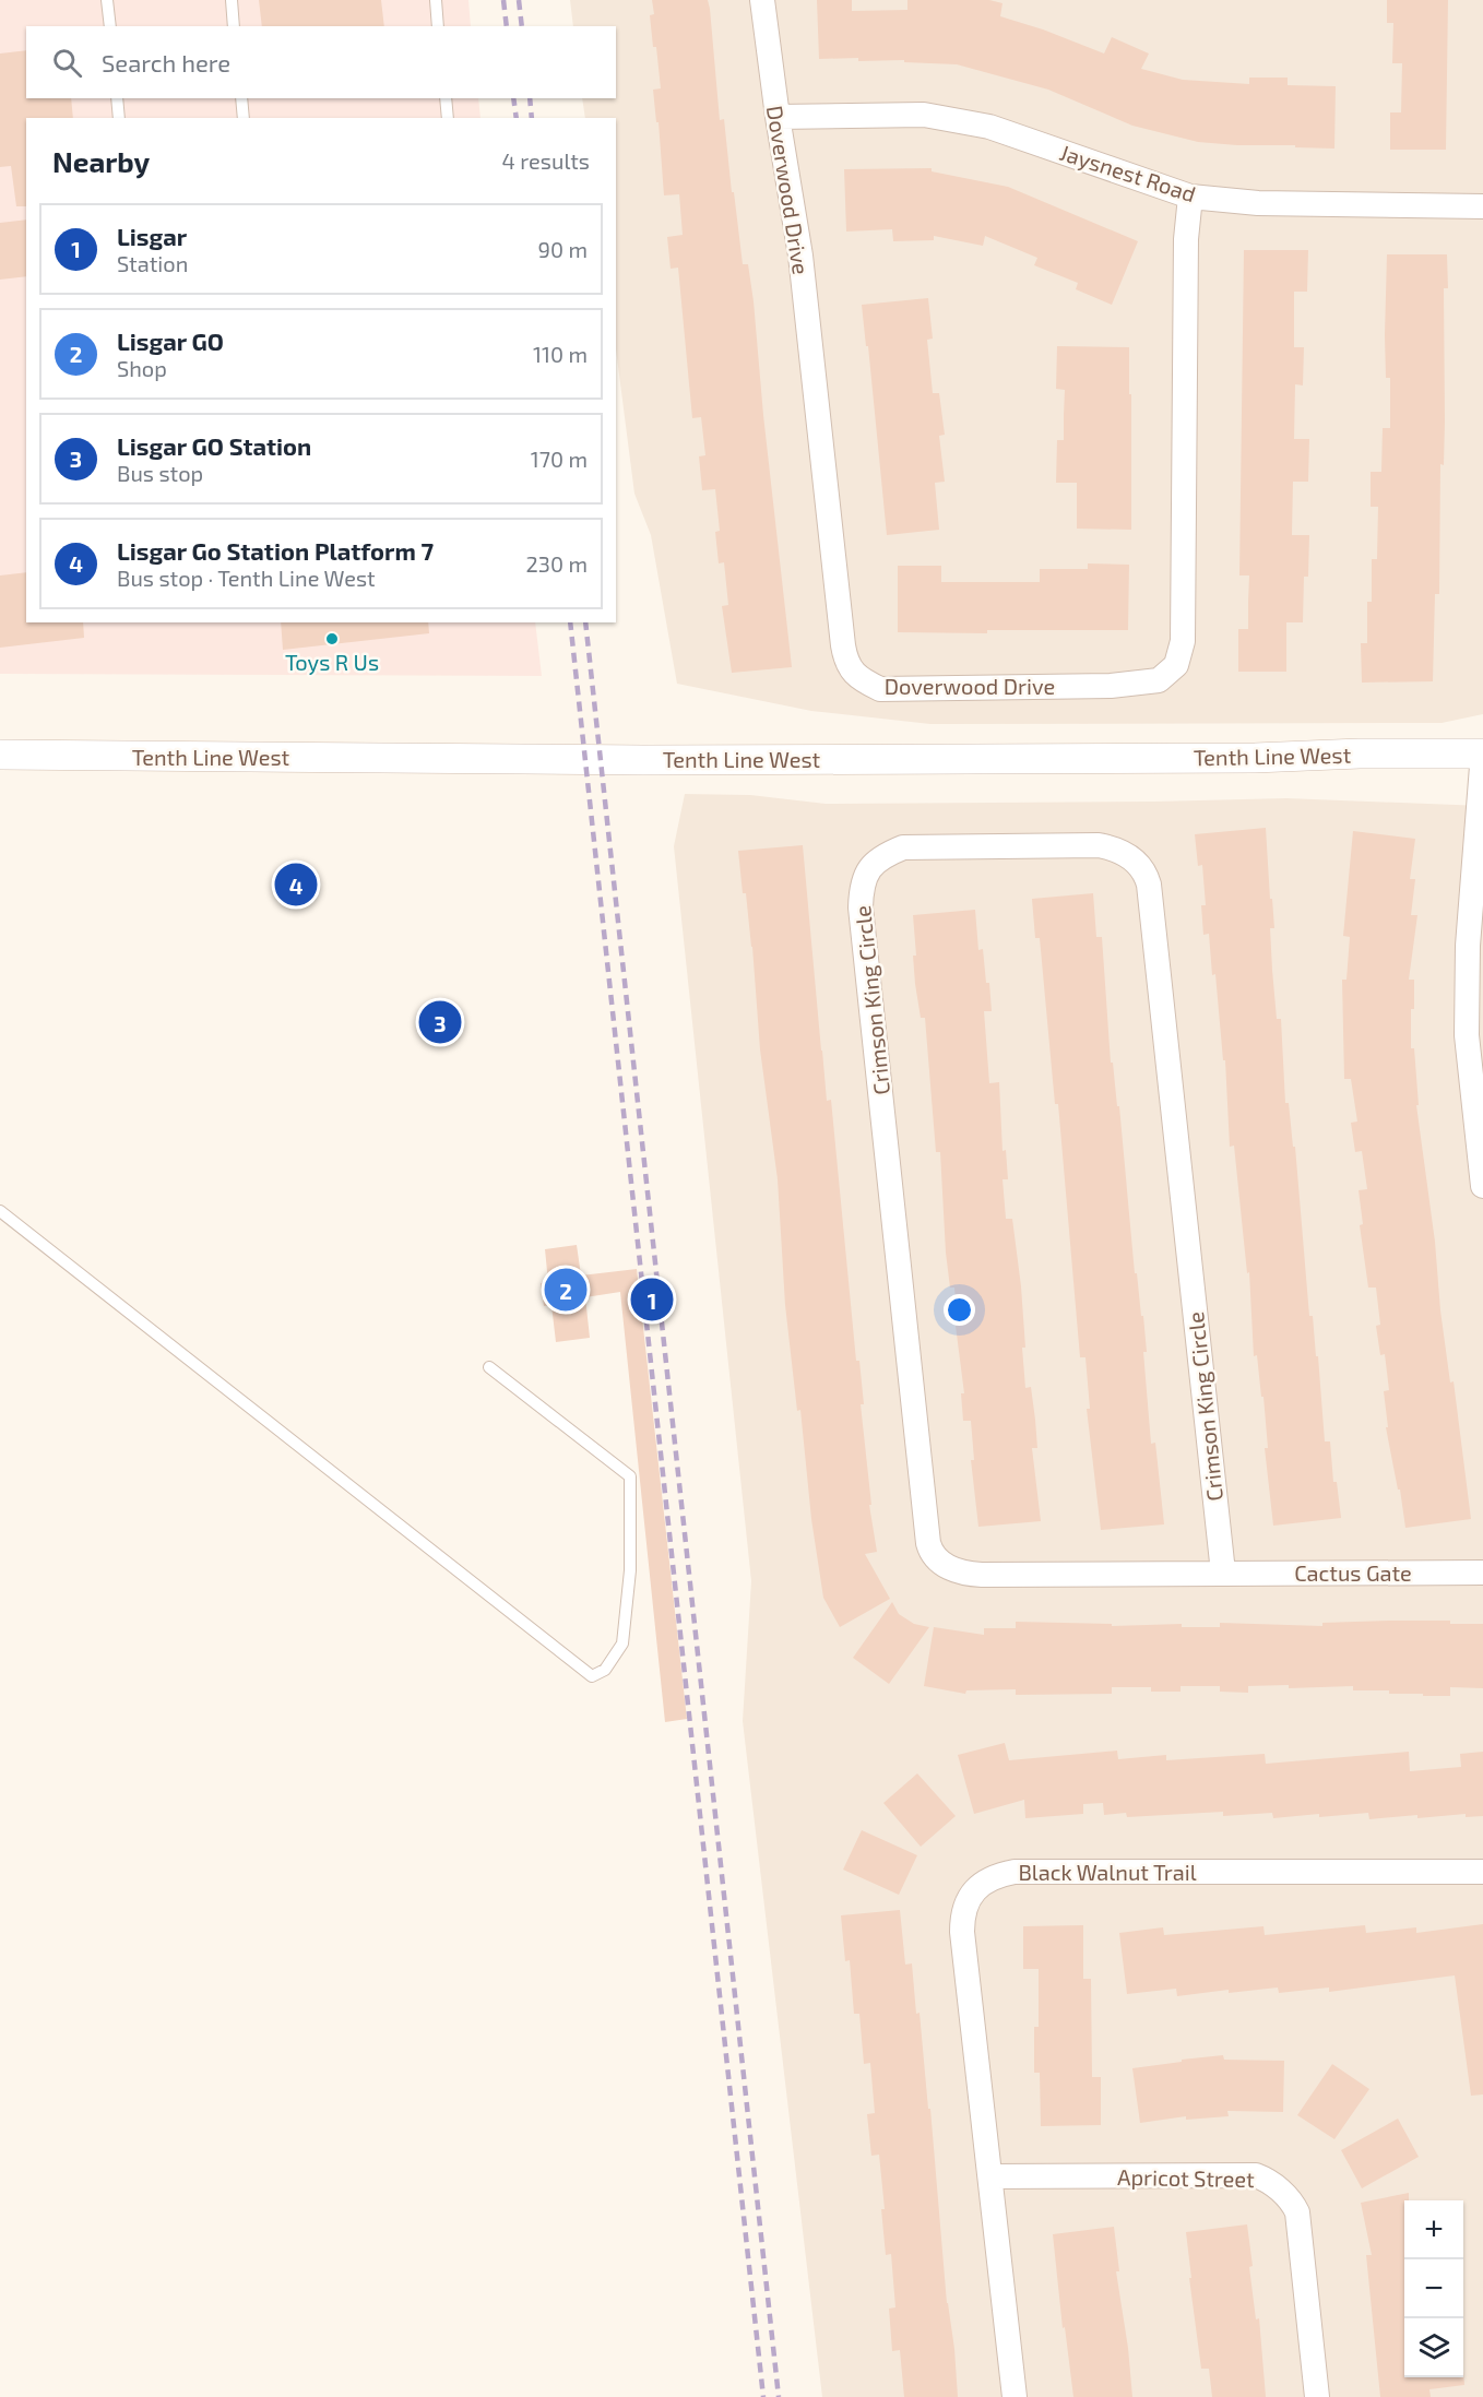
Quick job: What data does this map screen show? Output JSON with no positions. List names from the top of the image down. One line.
{"streets":{"street":["Jaysnest Road","Doverwood Drive","Tenth Line West","Crimson King Circle","Cactus Gate","Black Walnut Trail","Apricot Street"]},"crossings":[["Jaysnest Road","Doverwood Drive"],["Crimson King Circle","Cactus Gate"],["Black Walnut Trail","Apricot Street"]],"places":["Toys R Us"],"page":{"search":"Search here","heading":["Nearby","4 results"],"list":[{"mark":"1","name":"Lisgar","note":"Station","value":"90 m"},{"mark":"2","name":"Lisgar GO","note":"Shop","value":"110 m"},{"mark":"3","name":"Lisgar GO Station","note":"Bus stop","value":"170 m"},{"mark":"4","name":"Lisgar Go Station Platform 7","note":"Bus stop · Tenth Line West","value":"230 m"}],"pins":["4","3","2","1"],"map_buttons":["+","−"]}}
